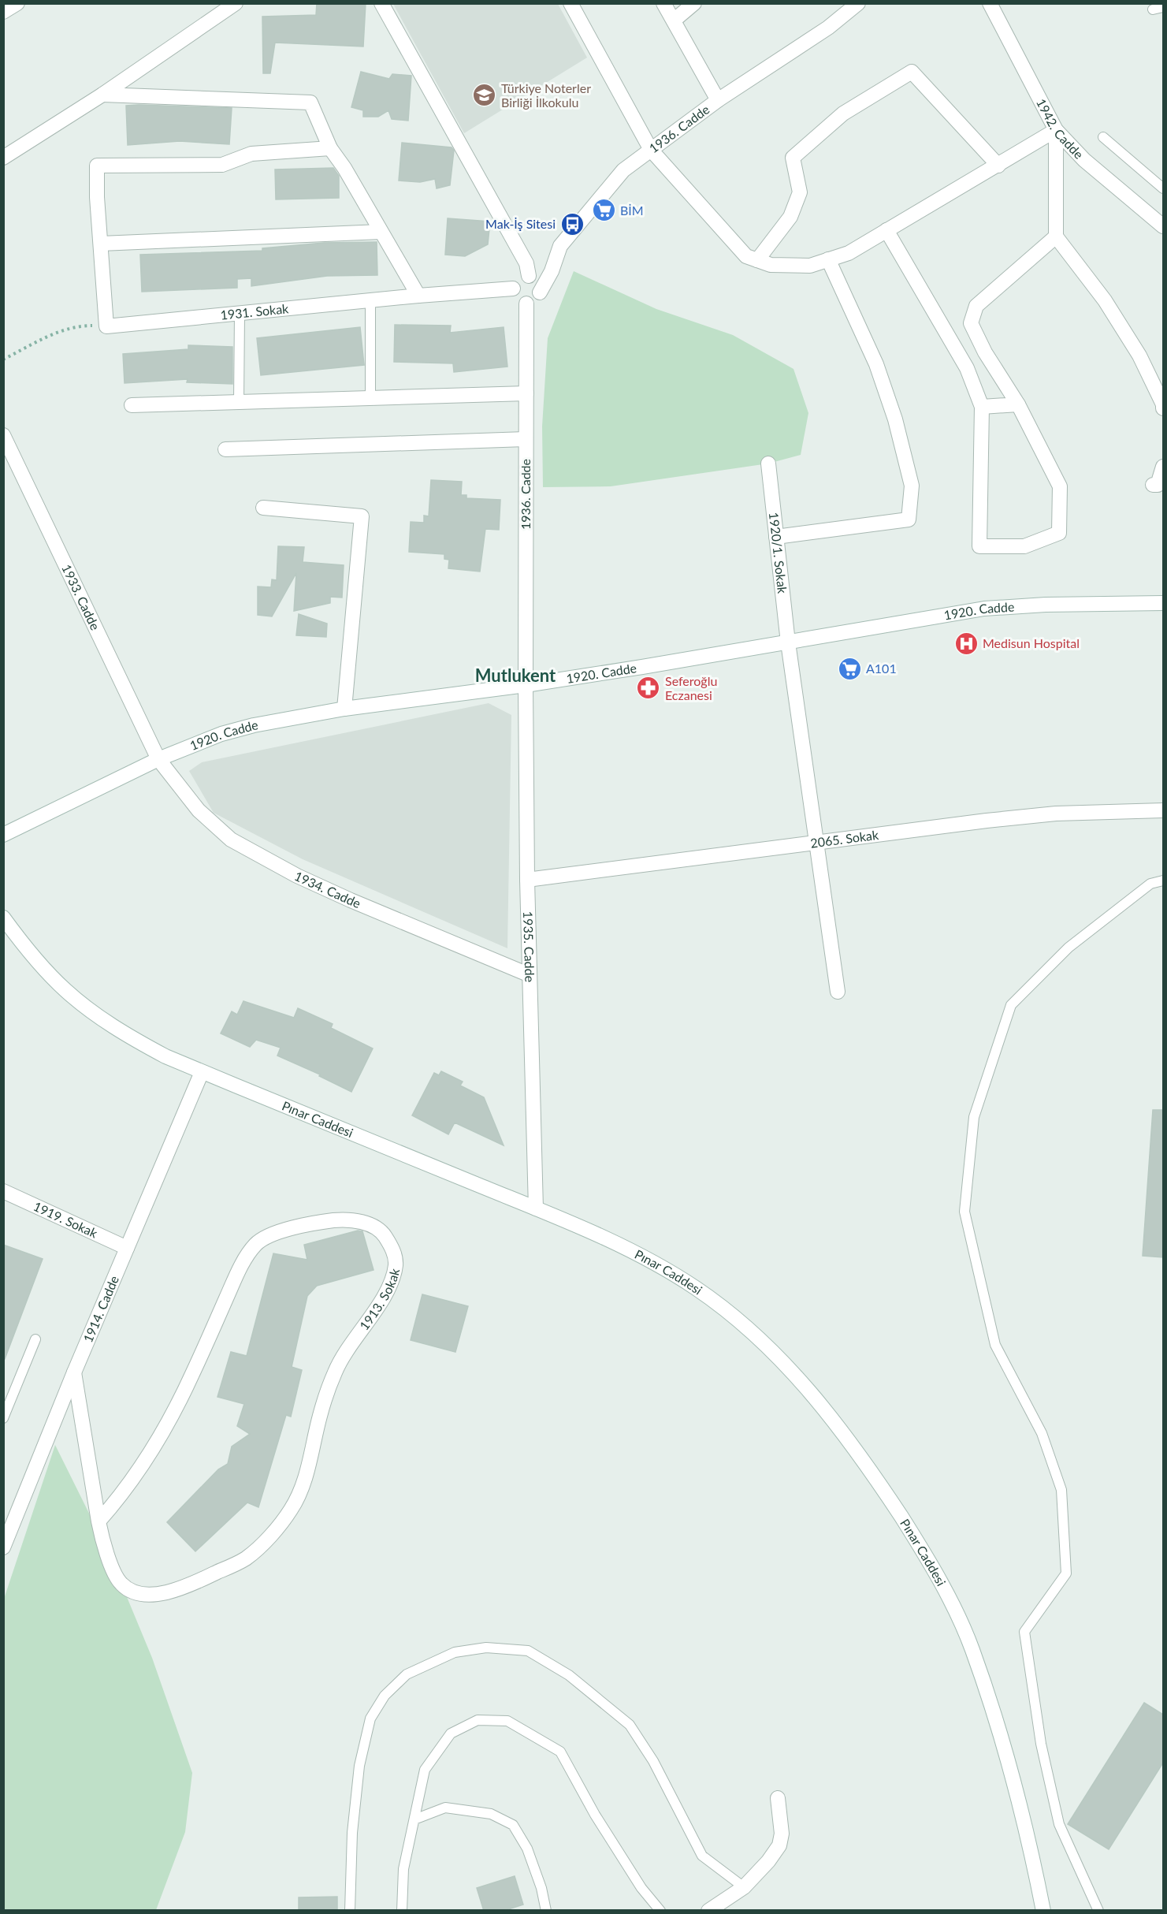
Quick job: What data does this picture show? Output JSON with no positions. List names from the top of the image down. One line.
{"streets":{"street":["1942. Cadde","1936. Cadde","1931. Sokak","1920/1. Sokak","1933. Cadde","1920. Cadde","2065. Sokak","1934. Cadde","1935. Cadde","Pınar Caddesi","1919. Sokak","1913. Sokak","1914. Cadde"]},"crossings":[["1936. Cadde","1931. Sokak"],["1936. Cadde","1920. Cadde"],["1936. Cadde","1935. Cadde"],["1920/1. Sokak","1920. Cadde"],["1920/1. Sokak","2065. Sokak"],["1933. Cadde","1920. Cadde"],["1933. Cadde","1934. Cadde"],["1920. Cadde","1934. Cadde"],["1920. Cadde","1935. Cadde"],["2065. Sokak","1935. Cadde"],["1934. Cadde","1935. Cadde"],["1935. Cadde","Pınar Caddesi"],["Pınar Caddesi","1914. Cadde"],["1919. Sokak","1914. Cadde"],["1913. Sokak","1914. Cadde"]],"districts":["Mutlukent"],"places":{"school or university":["Türkiye Noterler Birliği İlkokulu"],"supermarket":["BİM","A101"],"bus stop":["Mak-İş Sitesi"],"hospital":["Medisun Hospital"],"pharmacy":["Seferoğlu Eczanesi"]}}
